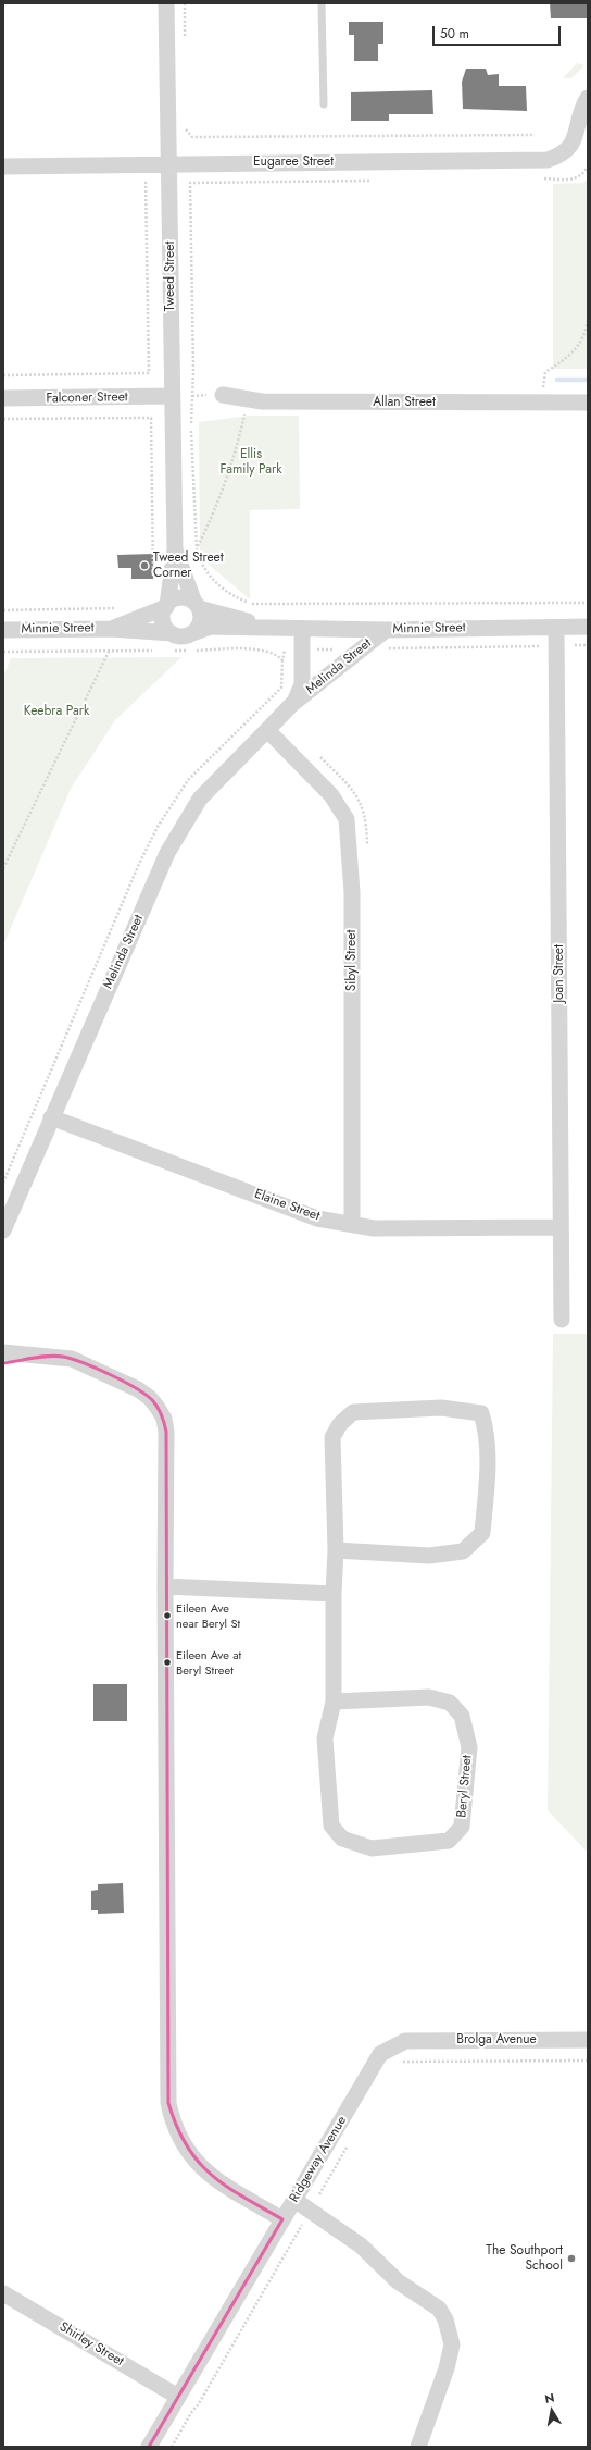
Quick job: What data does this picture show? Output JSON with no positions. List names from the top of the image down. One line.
{"streets":{"street":["Eugaree Street","Tweed Street","Falconer Street","Allan Street","Minnie Street","Melinda Street","Sibyl Street","Joan Street","Elaine Street","Beryl Street","Brolga Avenue","Ridgeway Avenue","Shirley Street"]},"crossings":[["Eugaree Street","Tweed Street"],["Tweed Street","Falconer Street"],["Tweed Street","Minnie Street"],["Minnie Street","Melinda Street"],["Minnie Street","Joan Street"],["Melinda Street","Sibyl Street"],["Melinda Street","Elaine Street"],["Sibyl Street","Elaine Street"],["Joan Street","Elaine Street"],["Brolga Avenue","Ridgeway Avenue"],["Ridgeway Avenue","Shirley Street"]],"parks":["Ellis Family Park","Keebra Park"],"places":["Tweed Street Corner","Eileen Ave near Beryl St","Eileen Ave at Beryl Street","The Southport School"],"scale_bar":"50 m","north":"top"}
